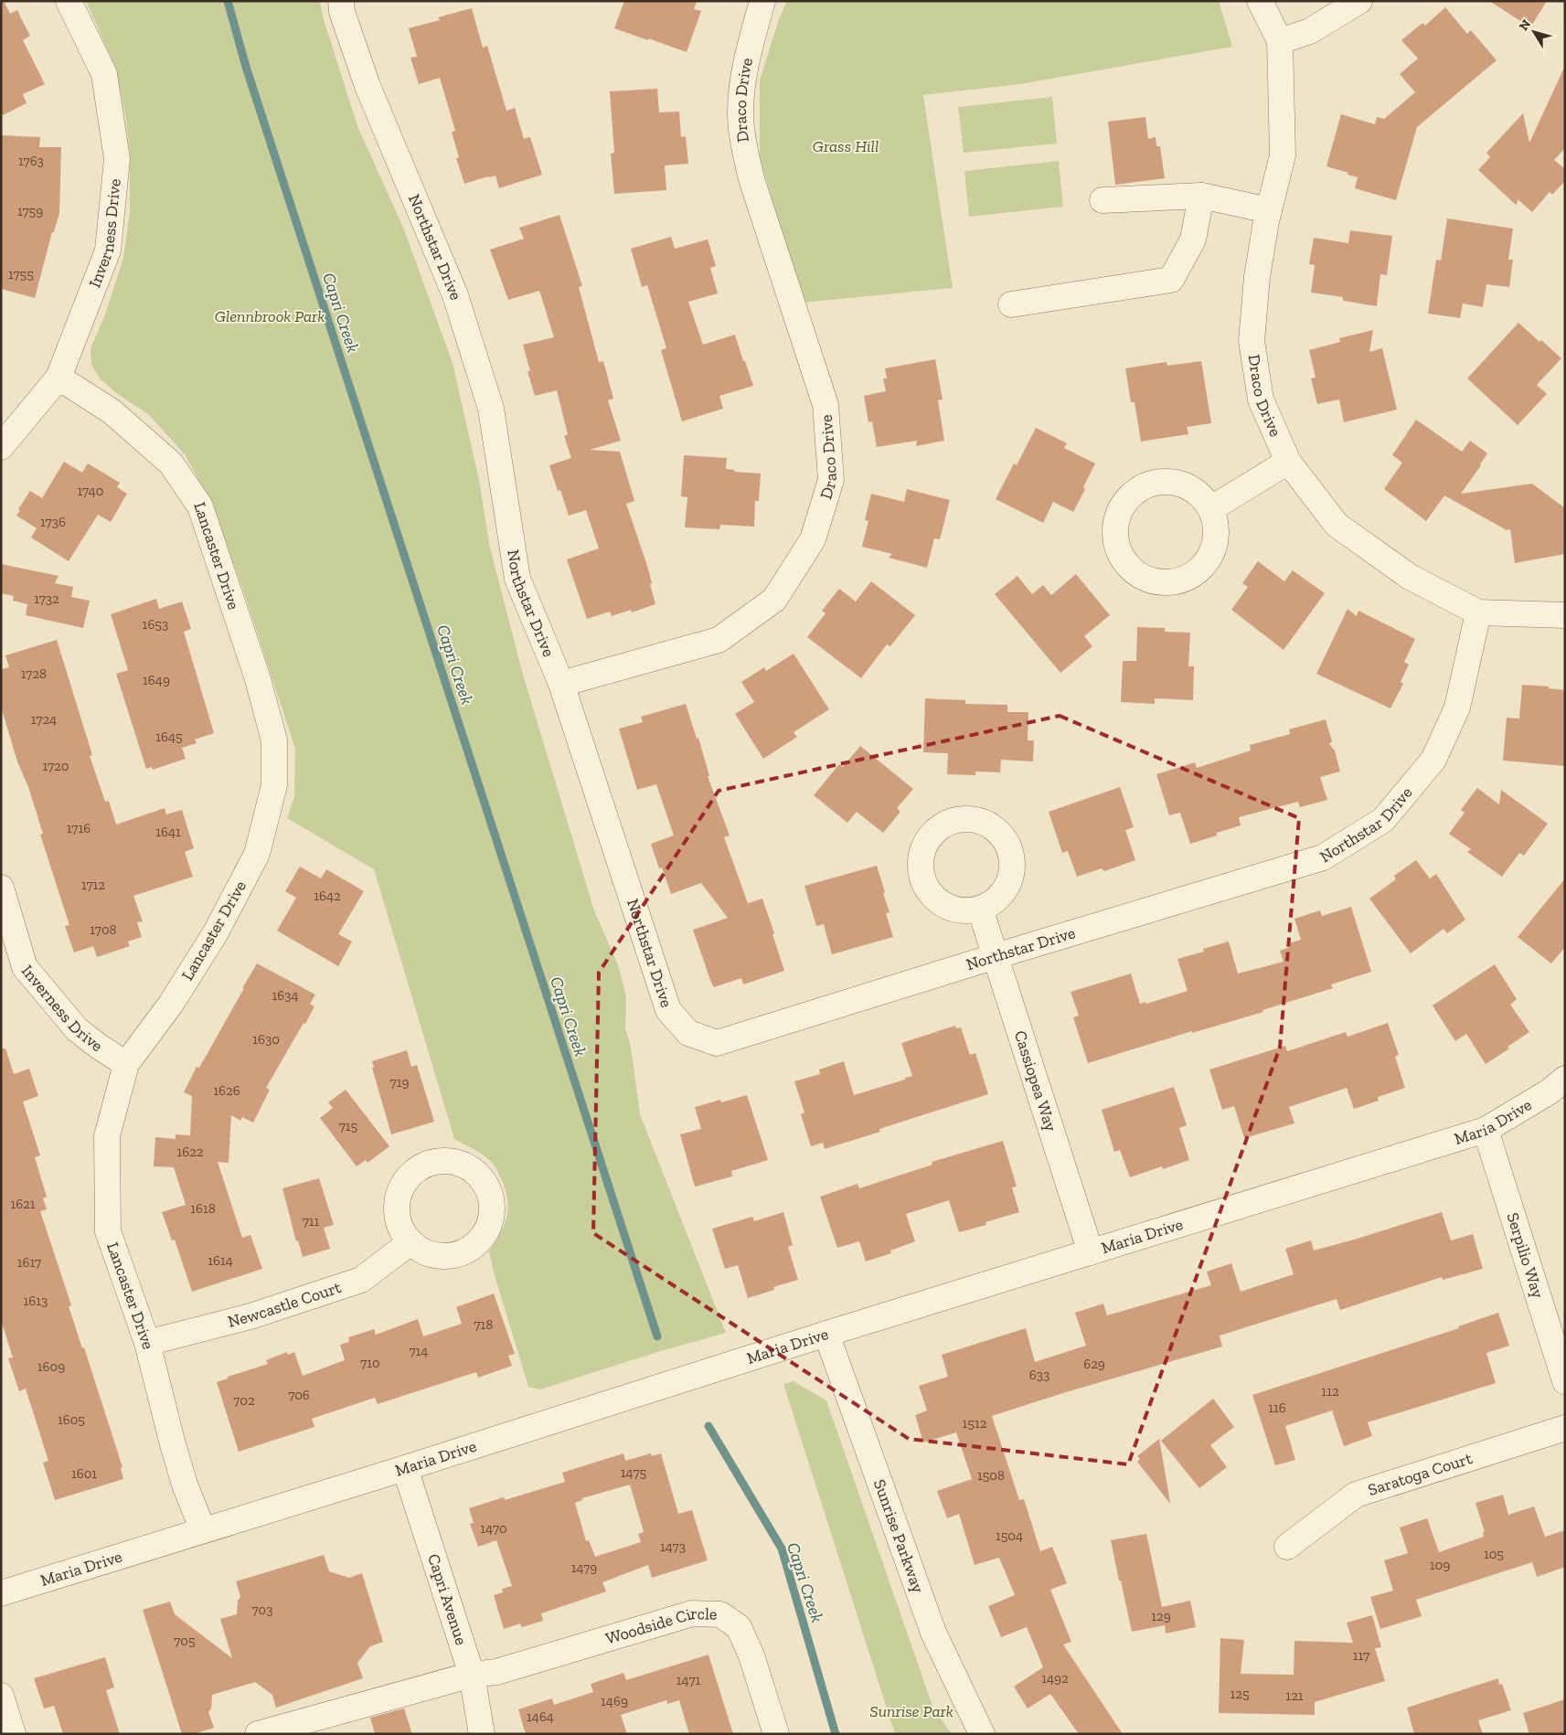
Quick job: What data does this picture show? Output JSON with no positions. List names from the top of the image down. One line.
{"streets":{"street":["Draco Drive","Inverness Drive","Northstar Drive","Lancaster Drive","Cassiopea Way","Maria Drive","Serpilio Way","Newcastle Court","Saratoga Court","Sunrise Parkway","Capri Avenue","Woodside Circle"]},"crossings":[["Draco Drive","Northstar Drive"],["Inverness Drive","Lancaster Drive"],["Northstar Drive","Cassiopea Way"],["Lancaster Drive","Maria Drive"],["Lancaster Drive","Newcastle Court"],["Cassiopea Way","Maria Drive"],["Maria Drive","Serpilio Way"],["Maria Drive","Sunrise Parkway"],["Maria Drive","Capri Avenue"],["Capri Avenue","Woodside Circle"]],"water":["Capri Creek"],"parks":["Grass Hill","Glennbrook Park","Sunrise Park"],"house_numbers":["1763","1759","1755","1740","1736","1732","1653","1728","1649","1724","1645","1720","1716","1641","1712","1642","1708","1634","1630","719","1626","715","1622","1621","1618","711","1614","1617","1613","718","714","710","629","1609","633","112","706","702","116","1605","1512","1475","1601","1508","1470","1504","1473","105","109","1479","703","129","705","117","1492","1471","125","121","1469","1464"],"north":"top left"}
